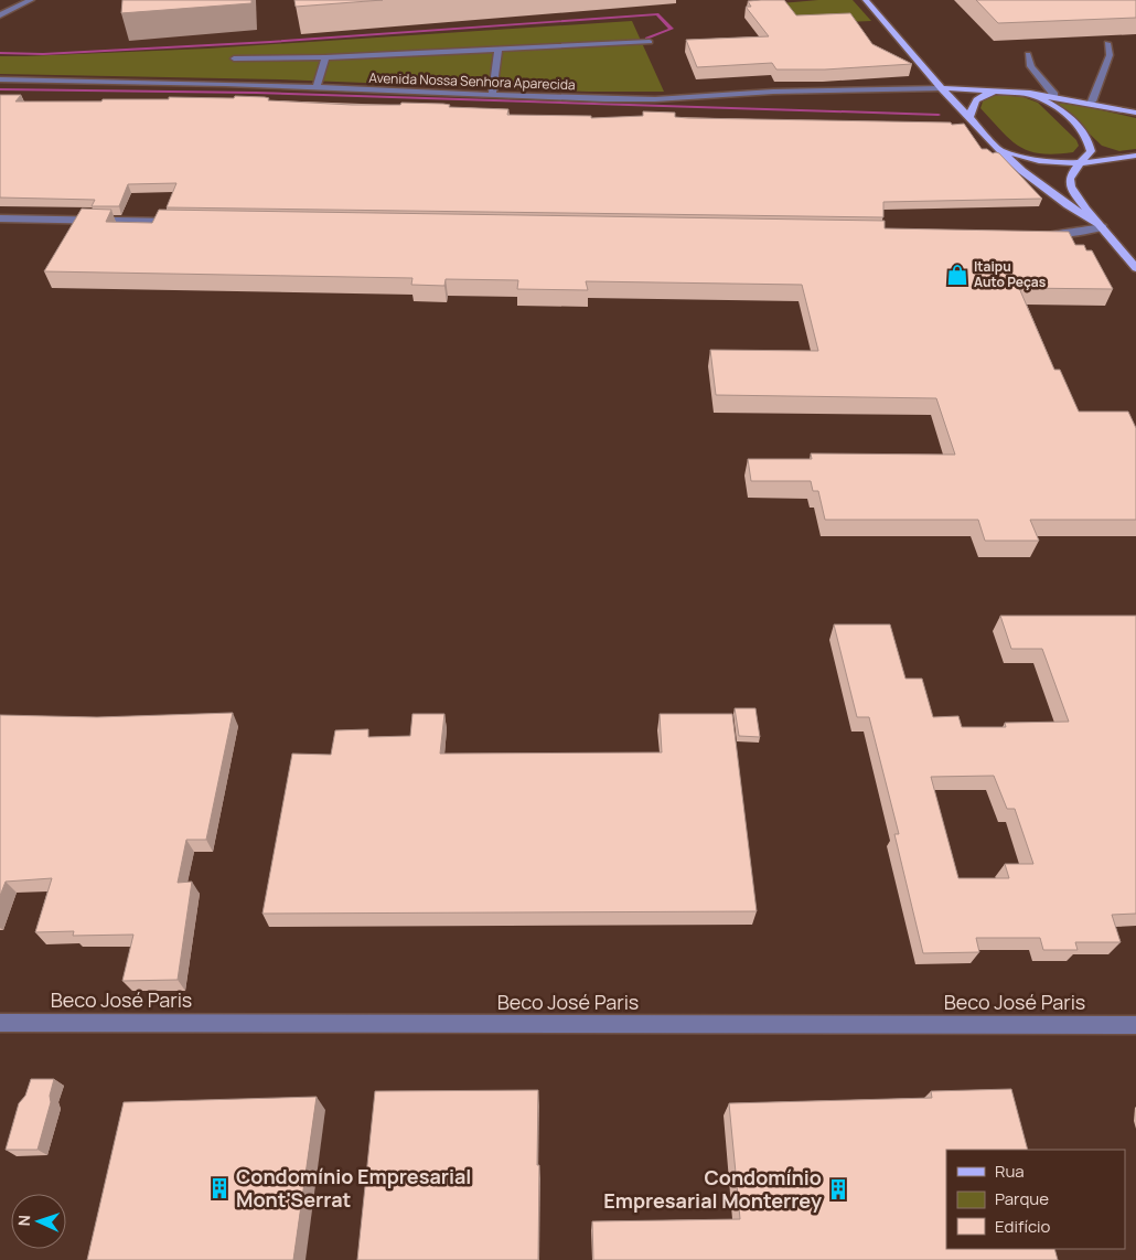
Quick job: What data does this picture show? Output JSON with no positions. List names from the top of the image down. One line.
{"streets":{"street":["Avenida Nossa Senhora Aparecida","Beco José Paris"]},"places":{"shop":["Itaipu Auto Peças"],"building":["Condomínio Empresarial Mont'Serrat","Condomínio Empresarial Monterrey"]},"legend":["Rua","Parque","Edifício"],"north":"left"}
